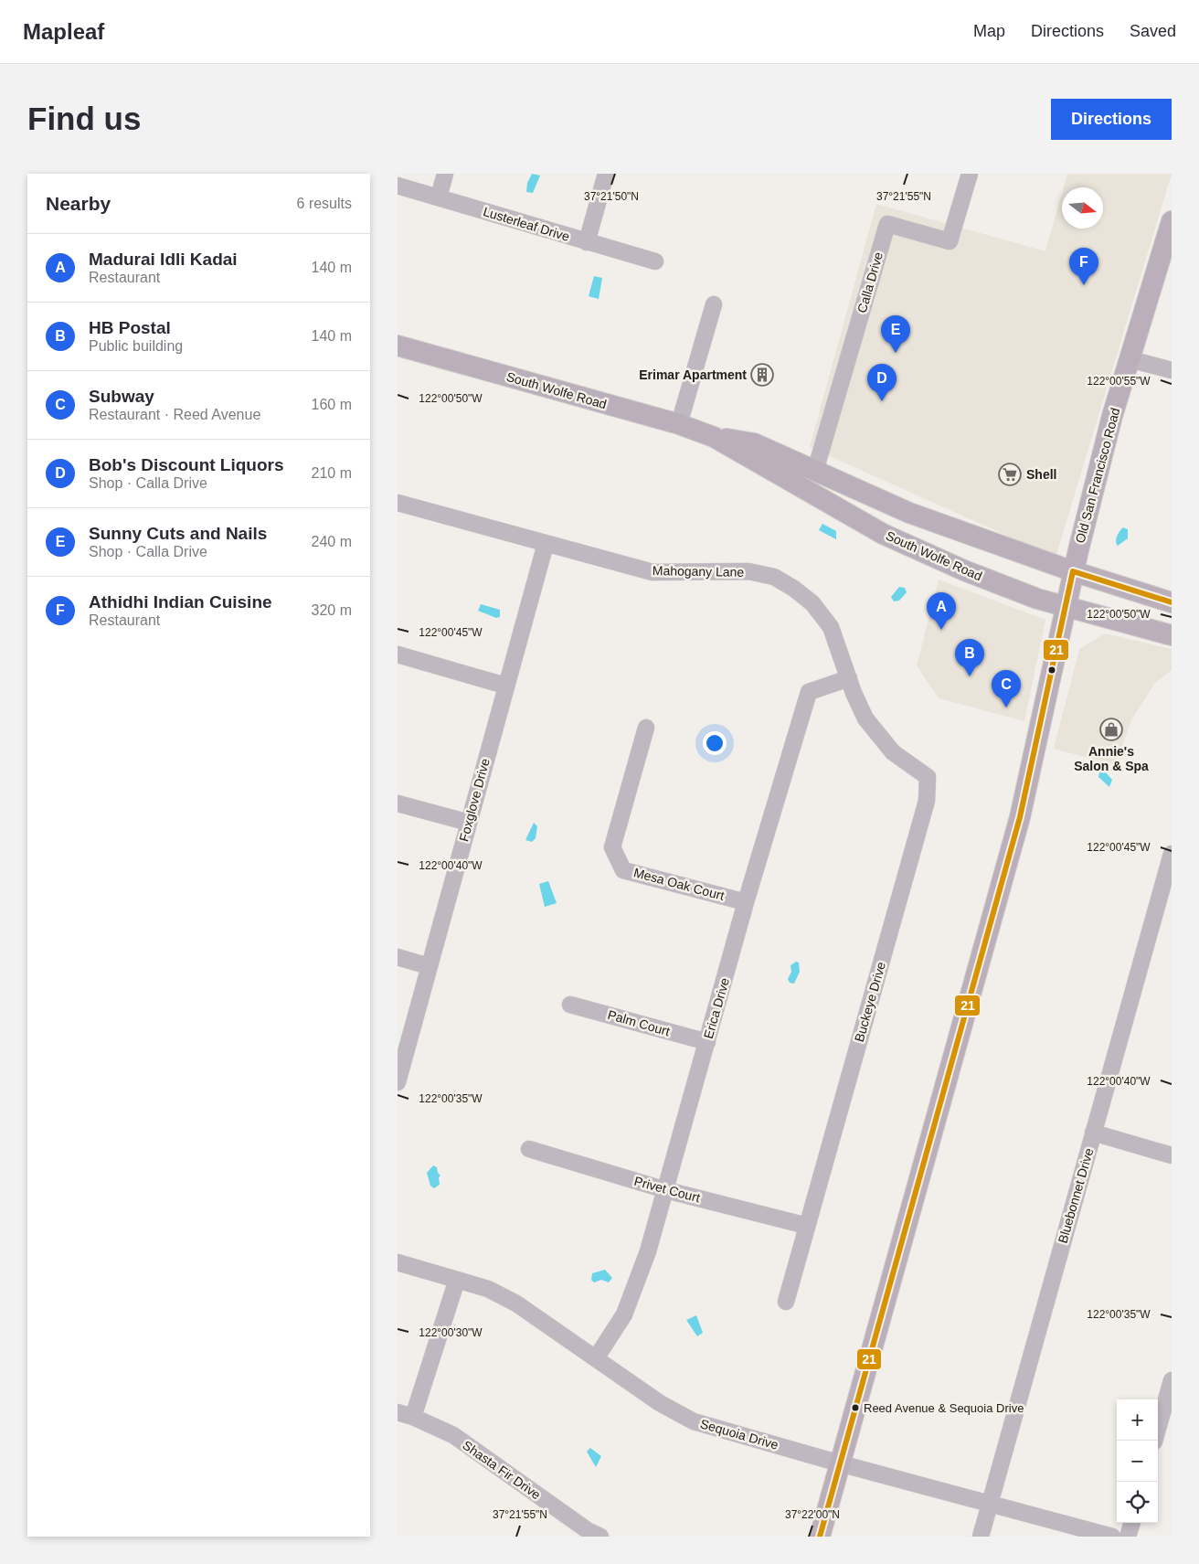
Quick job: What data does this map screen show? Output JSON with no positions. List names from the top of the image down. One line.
{"streets":{"main road":["South Wolfe Road","Old San Francisco Road"],"street":["Lusterleaf Drive","Calla Drive","Mahogany Lane","Foxglove Drive","Mesa Oak Court","Buckeye Drive","Erica Drive","Palm Court","Privet Court","Bluebonnet Drive","Sequoia Drive","Shasta Fir Drive"]},"crossings":[["Calla Drive","South Wolfe Road"],["South Wolfe Road","Old San Francisco Road"],["Old San Francisco Road","Sequoia Drive"],["Mahogany Lane","Foxglove Drive"],["Mahogany Lane","Buckeye Drive"],["Mahogany Lane","Erica Drive"],["Mesa Oak Court","Erica Drive"],["Buckeye Drive","Privet Court"],["Erica Drive","Palm Court"],["Erica Drive","Privet Court"],["Erica Drive","Sequoia Drive"],["Bluebonnet Drive","Sequoia Drive"]],"places":{"building":["Erimar Apartment"],"supermarket":["Shell"],"shop":["Annie's Salon & Spa"],"other":["Reed Avenue & Sequoia Drive"]},"lines":["transit line 21"],"north":"right","page":{"header":"Mapleaf","nav":["Map","Directions","Saved"],"buttons":"Directions","title":"Find us","heading":["Nearby","6 results"],"list":[{"mark":"A","name":"Madurai Idli Kadai","note":"Restaurant","value":"140 m"},{"mark":"B","name":"HB Postal","note":"Public building","value":"140 m"},{"mark":"C","name":"Subway","note":"Restaurant · Reed Avenue","value":"160 m"},{"mark":"D","name":"Bob's Discount Liquors","note":"Shop · Calla Drive","value":"210 m"},{"mark":"E","name":"Sunny Cuts and Nails","note":"Shop · Calla Drive","value":"240 m"},{"mark":"F","name":"Athidhi Indian Cuisine","note":"Restaurant","value":"320 m"}],"pins":["F","E","D","A","B","C"],"map_buttons":["+","−"]},"coordinates":["37°21'50\"N","37°21'55\"N","122°00'55\"W","122°00'50\"W","122°00'45\"W","122°00'40\"W","122°00'35\"W","122°00'30\"W","37°22'00\"N"]}
